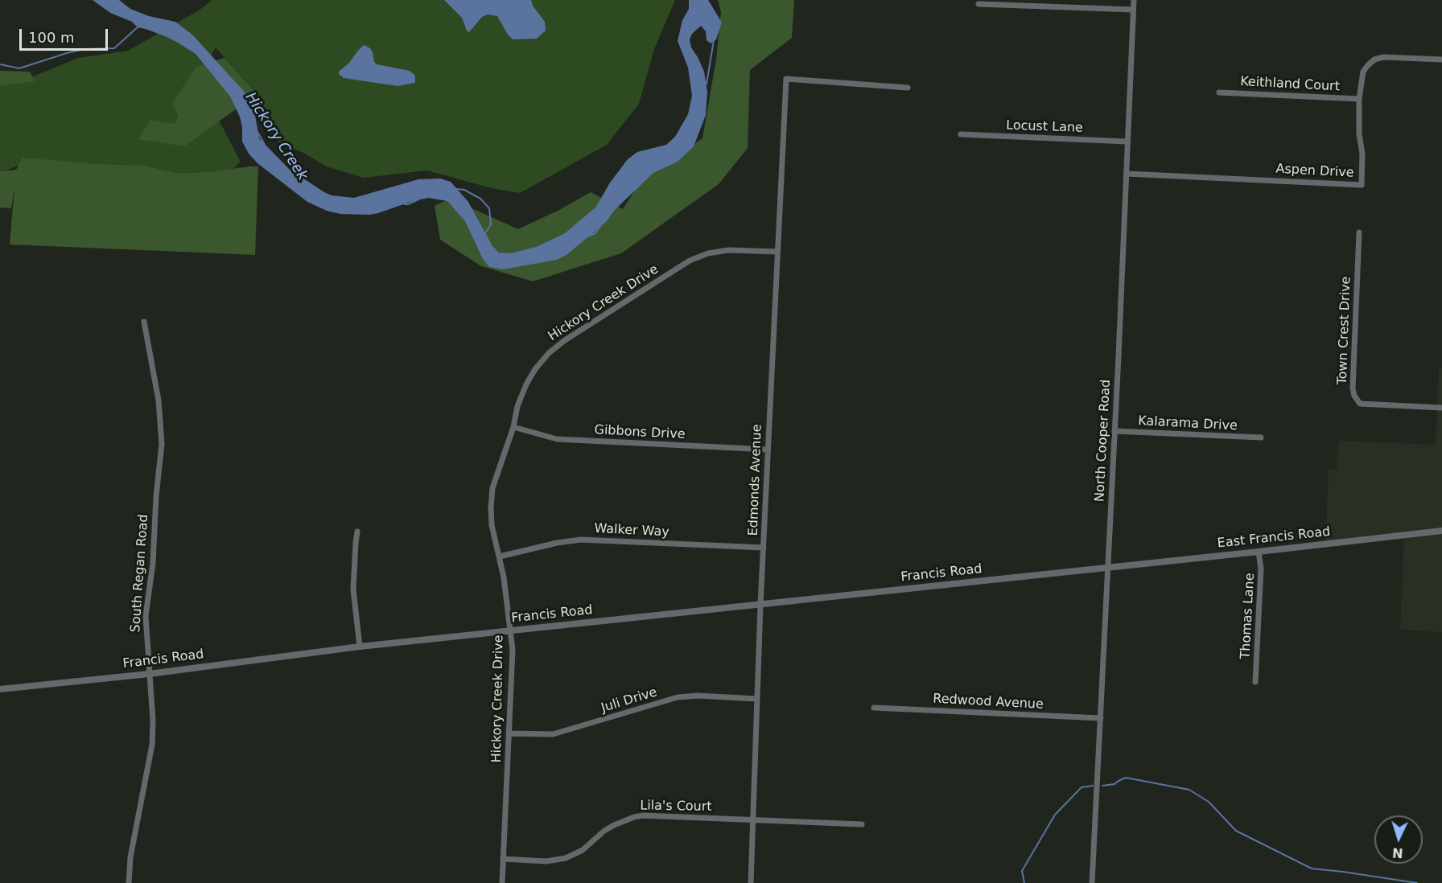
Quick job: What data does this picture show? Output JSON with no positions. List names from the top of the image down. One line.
{"streets":{"street":["Keithland Court","Locust Lane","Aspen Drive","Hickory Creek Drive","Town Crest Drive","Kalarama Drive","Gibbons Drive","North Cooper Road","Edmonds Avenue","Walker Way","East Francis Road","South Regan Road","Francis Road","Thomas Lane","Juli Drive","Redwood Avenue","Lila's Court"]},"crossings":[["Keithland Court","Aspen Drive"],["Locust Lane","North Cooper Road"],["Aspen Drive","North Cooper Road"],["Hickory Creek Drive","Gibbons Drive"],["Hickory Creek Drive","Edmonds Avenue"],["Hickory Creek Drive","Walker Way"],["Hickory Creek Drive","Francis Road"],["Hickory Creek Drive","Juli Drive"],["Hickory Creek Drive","Lila's Court"],["Kalarama Drive","North Cooper Road"],["Gibbons Drive","Edmonds Avenue"],["North Cooper Road","East Francis Road"],["North Cooper Road","Francis Road"],["North Cooper Road","Redwood Avenue"],["Edmonds Avenue","Walker Way"],["Edmonds Avenue","Francis Road"],["Edmonds Avenue","Juli Drive"],["Edmonds Avenue","Lila's Court"],["East Francis Road","Francis Road"],["East Francis Road","Thomas Lane"],["South Regan Road","Francis Road"]],"water":["Hickory Creek"],"scale_bar":"100 m","north":"bottom"}
